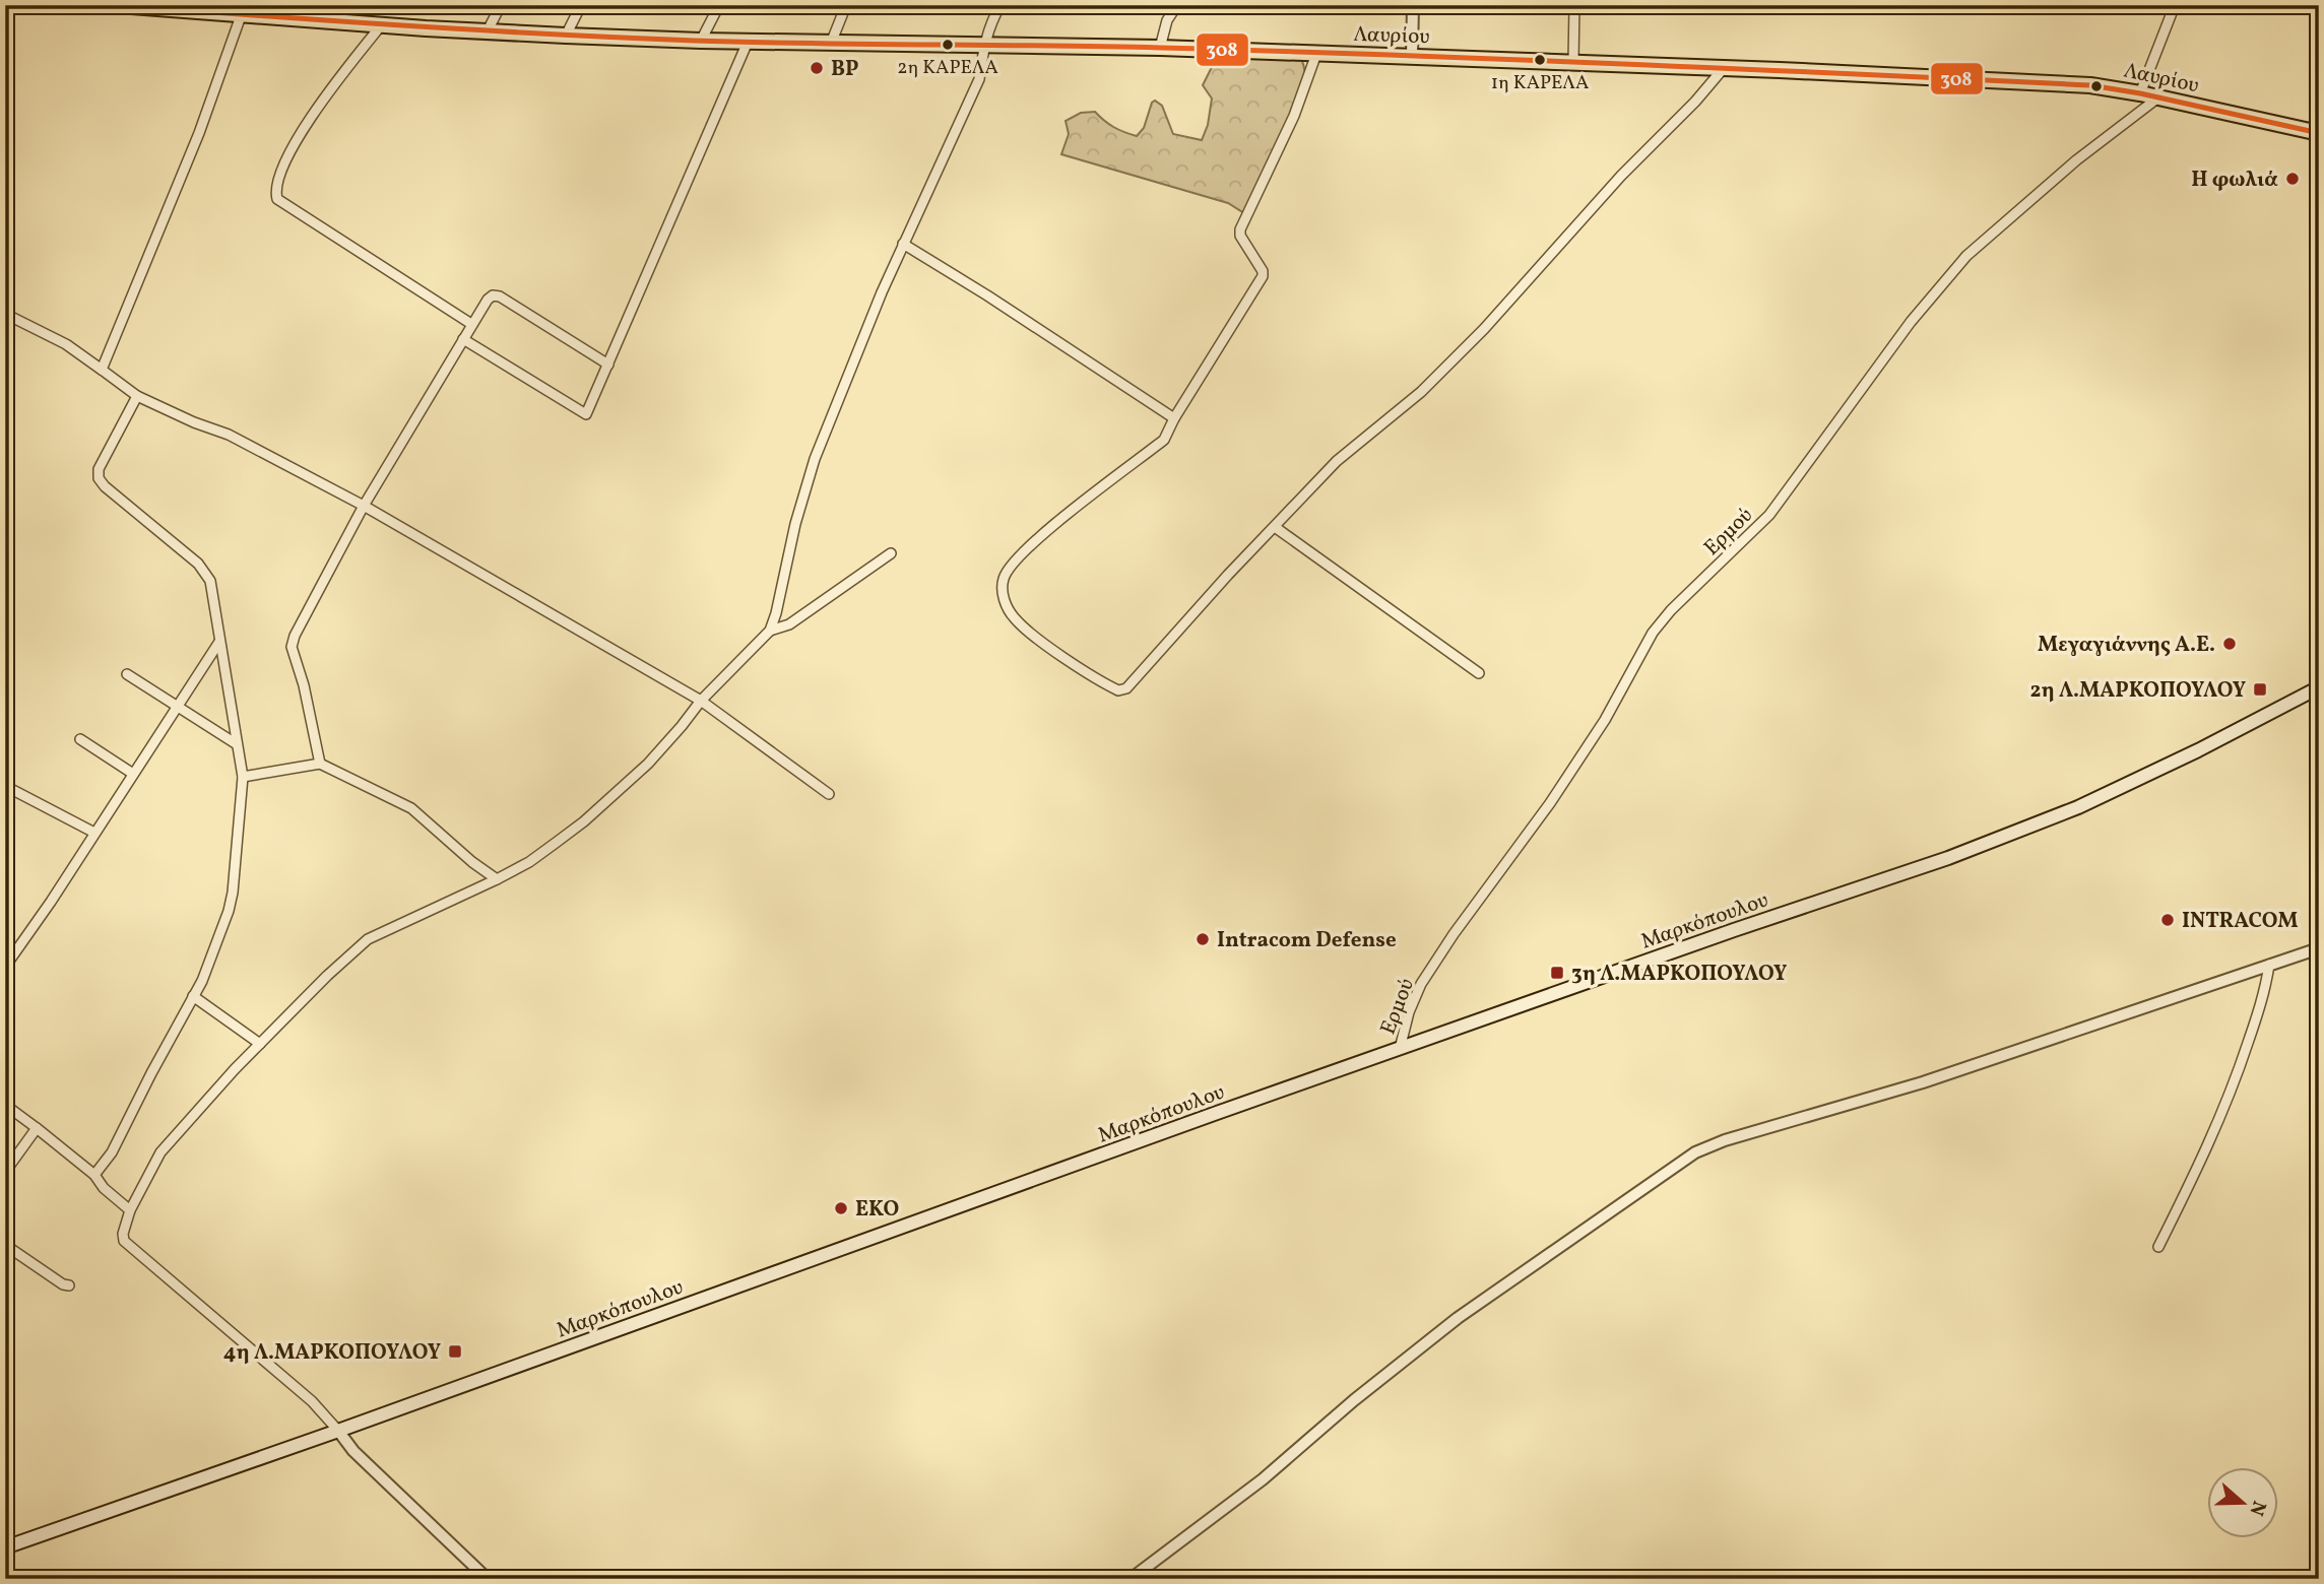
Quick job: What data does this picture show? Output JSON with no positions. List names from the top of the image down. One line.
{"streets":{"main road":["Λαυρίου","Μαρκόπουλου"],"street":["Ερμού"]},"crossings":[["Λαυρίου","Ερμού"],["Ερμού","Μαρκόπουλου"]],"places":{"other":["2η ΚΑΡΕΛΑ","1η ΚΑΡΕΛΑ","BP","Η φωλιά","Μεγαγιάννης Α.Ε.","INTRACOM","Intracom Defense","EKO"],"transit":["2η Λ.ΜΑΡΚΟΠΟΥΛΟΥ","3η Λ.ΜΑΡΚΟΠΟΥΛΟΥ","4η Λ.ΜΑΡΚΟΠΟΥΛΟΥ"]},"lines":["transit line 308"],"north":"right"}
